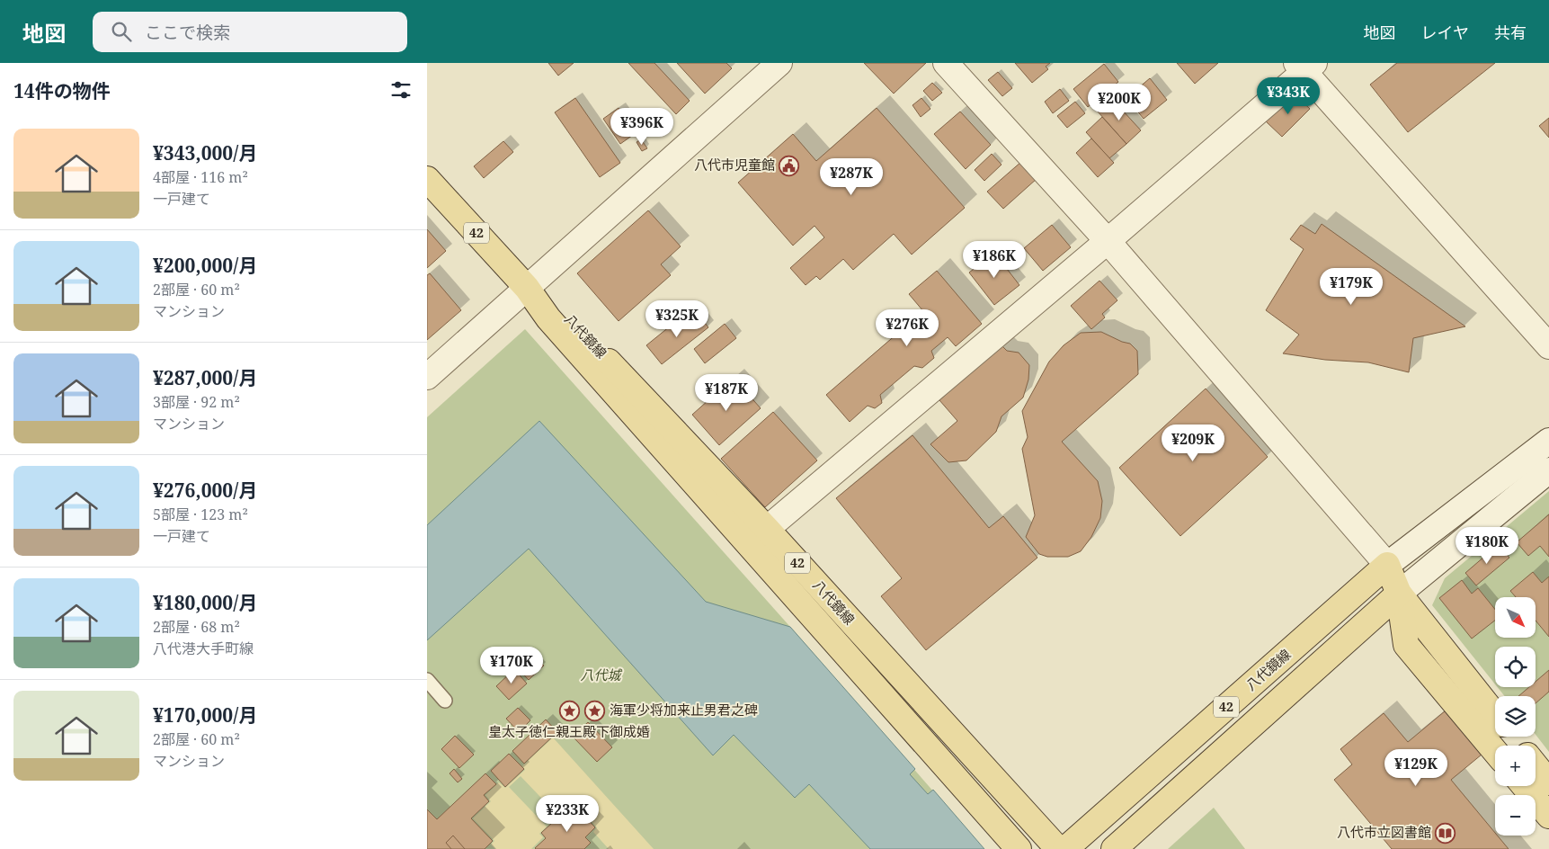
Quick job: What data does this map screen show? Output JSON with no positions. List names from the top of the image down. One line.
{"streets":{"main road":["42","八代鏡線"]},"parks":["八代城"],"places":{"public building":["八代市児童館"],"place":["海軍少将加来止男君之碑","皇太子徳仁親王殿下御成婚"],"library":["八代市立図書館"]},"north":"bottom right","page":{"header":"地図","search":"ここで検索","nav":["地図","レイヤ","共有"],"heading":"14件の物件","price":["¥343K","¥200K","¥396K","¥287K","¥186K","¥179K","¥325K","¥276K","¥187K","¥209K","¥180K","¥170K","¥129K","¥233K"],"list":[{"name":"¥343,000/月","note":"4部屋 · 116 m² · 一戸建て"},{"name":"¥200,000/月","note":"2部屋 · 60 m² · マンション"},{"name":"¥287,000/月","note":"3部屋 · 92 m² · マンション"},{"name":"¥276,000/月","note":"5部屋 · 123 m² · 一戸建て"},{"name":"¥180,000/月","note":"2部屋 · 68 m² · 八代港大手町線"},{"name":"¥170,000/月","note":"2部屋 · 60 m² · マンション"}],"map_buttons":["+","−"]}}
